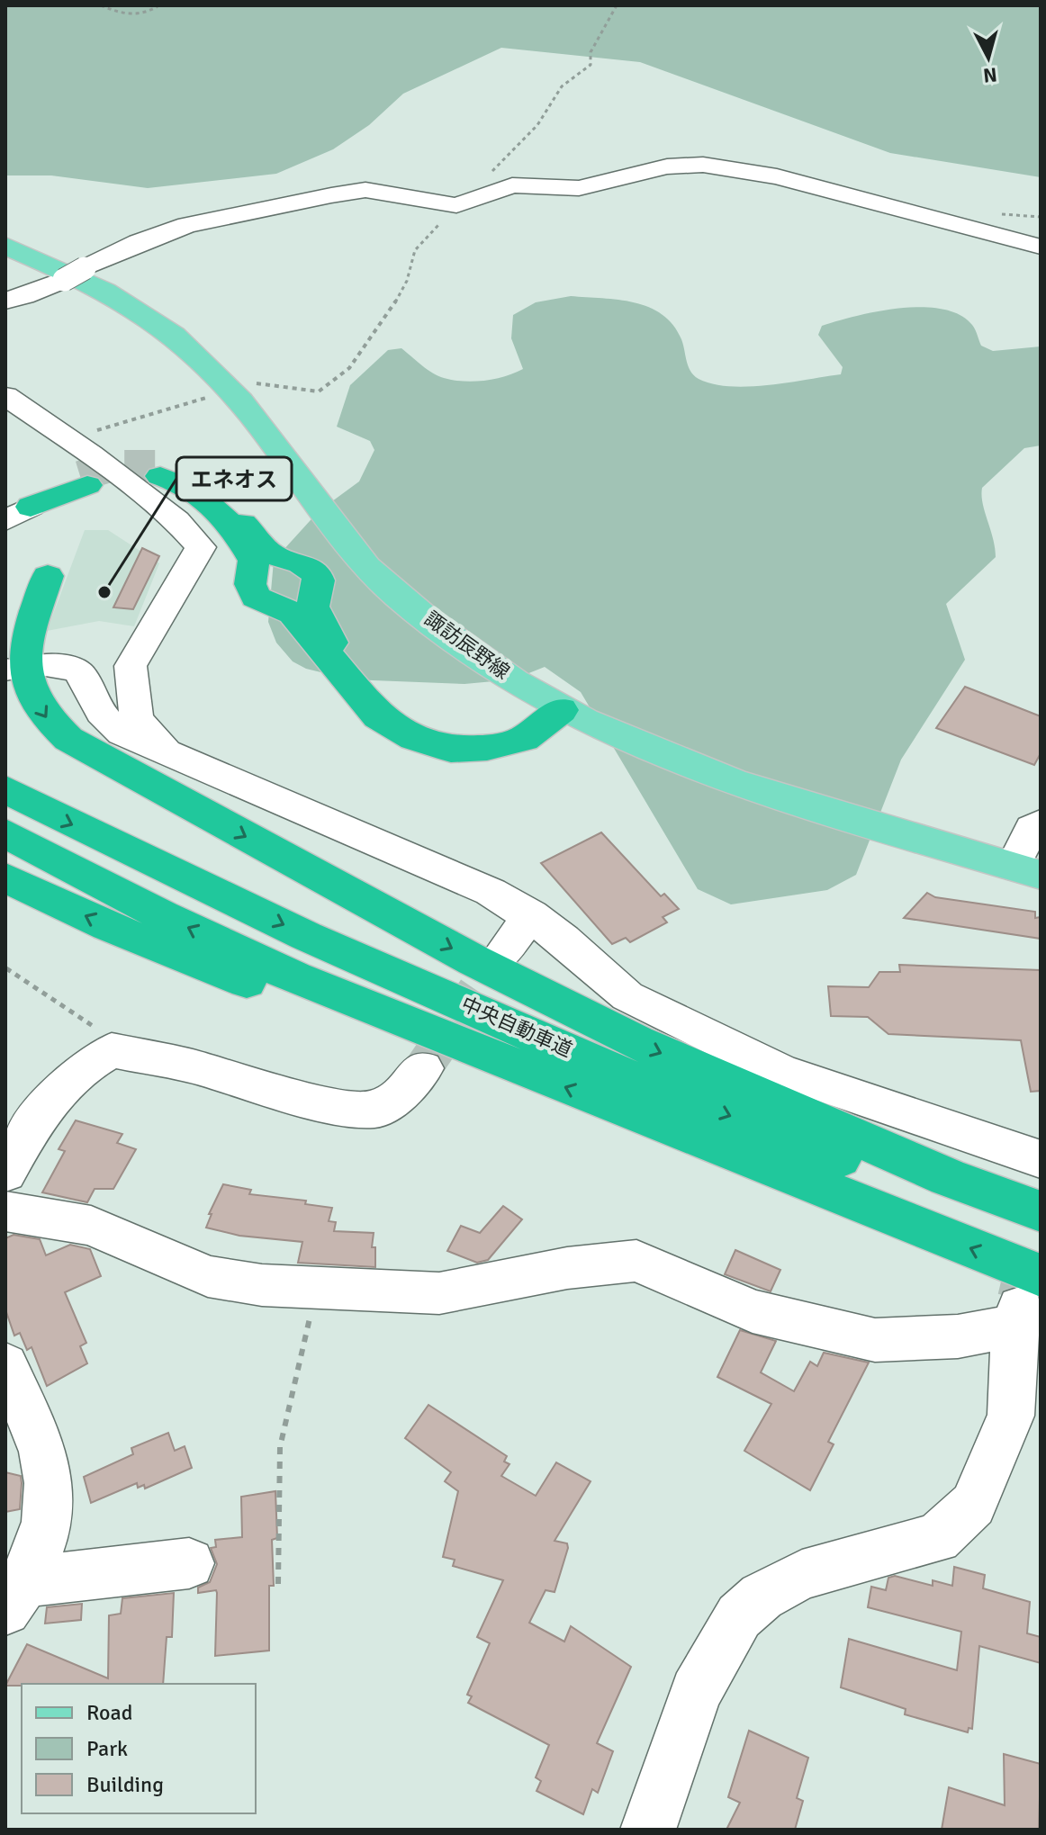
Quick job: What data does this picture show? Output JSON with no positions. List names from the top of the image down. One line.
{"streets":{"highway":["中央自動車道"],"main road":["諏訪辰野線"]},"places":["エネオス"],"legend":["Road","Park","Building"],"north":"bottom"}
